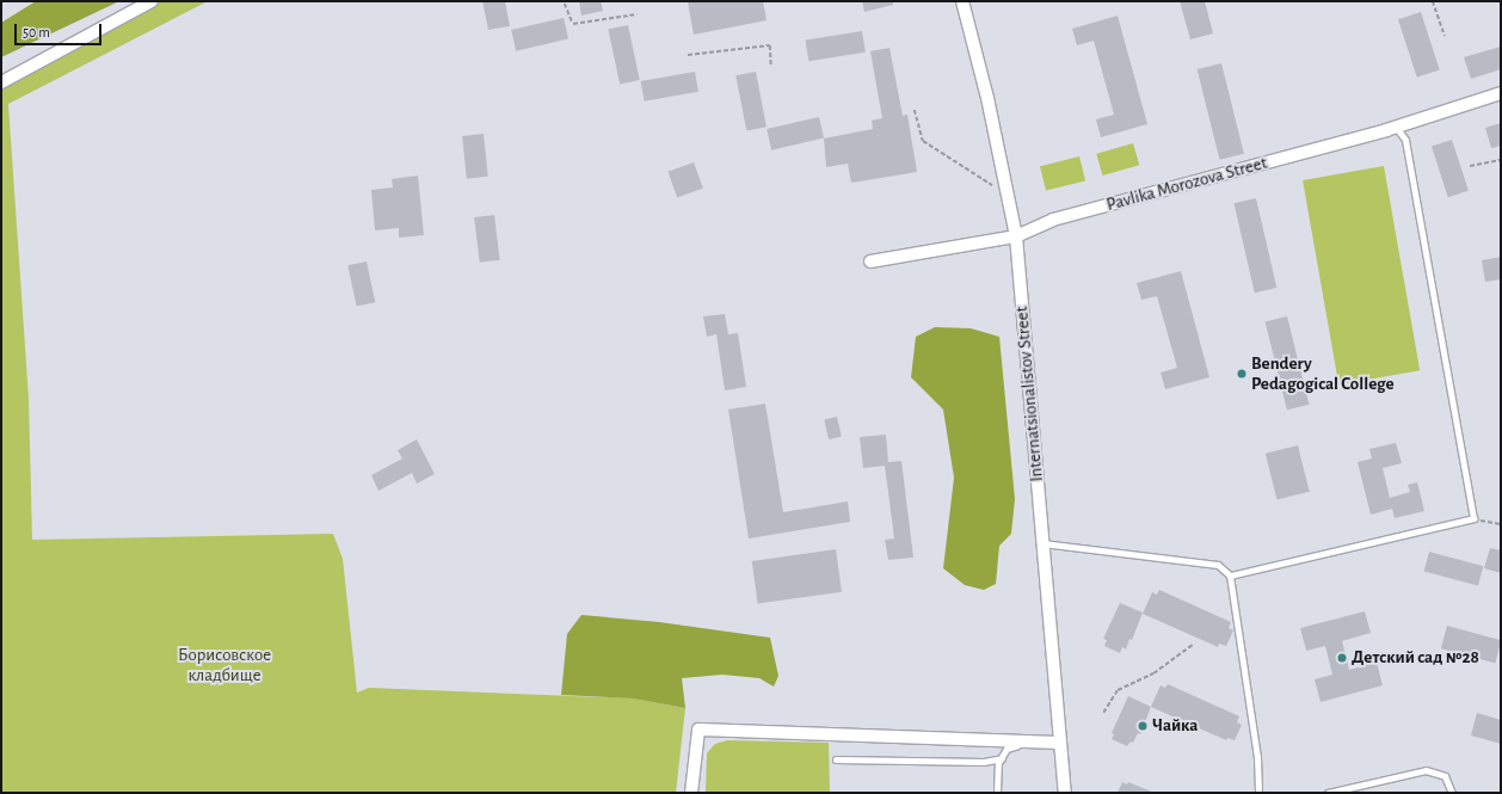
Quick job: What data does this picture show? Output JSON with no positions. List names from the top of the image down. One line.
{"streets":{"street":["Pavlika Morozova Street","Internatsionalistov Street"]},"crossings":[["Pavlika Morozova Street","Internatsionalistov Street"]],"parks":["Борисовское кладбище"],"places":["Bendery Pedagogical College","Детский сад №28","Чайка"],"scale_bar":"50 m"}
